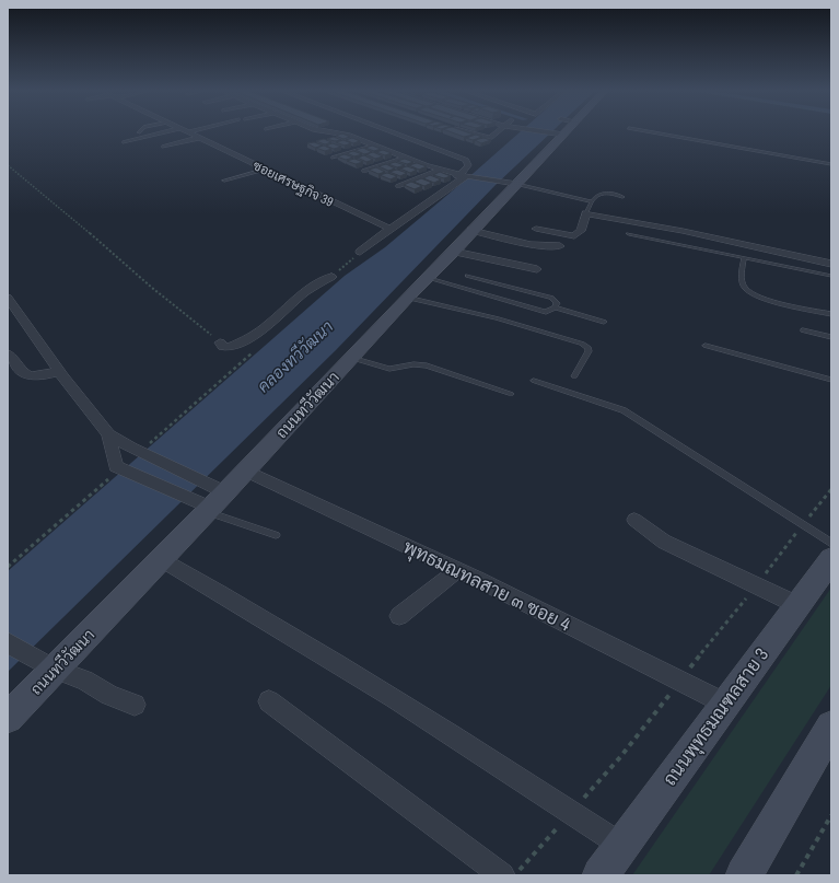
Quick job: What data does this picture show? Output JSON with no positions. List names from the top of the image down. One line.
{"streets":{"main road":["ถนนทวีวัฒนา","ถนนพุทธมณฑลสาย 3"],"street":["ซอยเศรษฐกิจ 39","พุทธมณทลสาย ๓ ซอย 4"]},"crossings":[["ถนนทวีวัฒนา","พุทธมณทลสาย ๓ ซอย 4"],["พุทธมณทลสาย ๓ ซอย 4","ถนนพุทธมณฑลสาย 3"]],"water":["คลองทวีวัฒนา"]}
